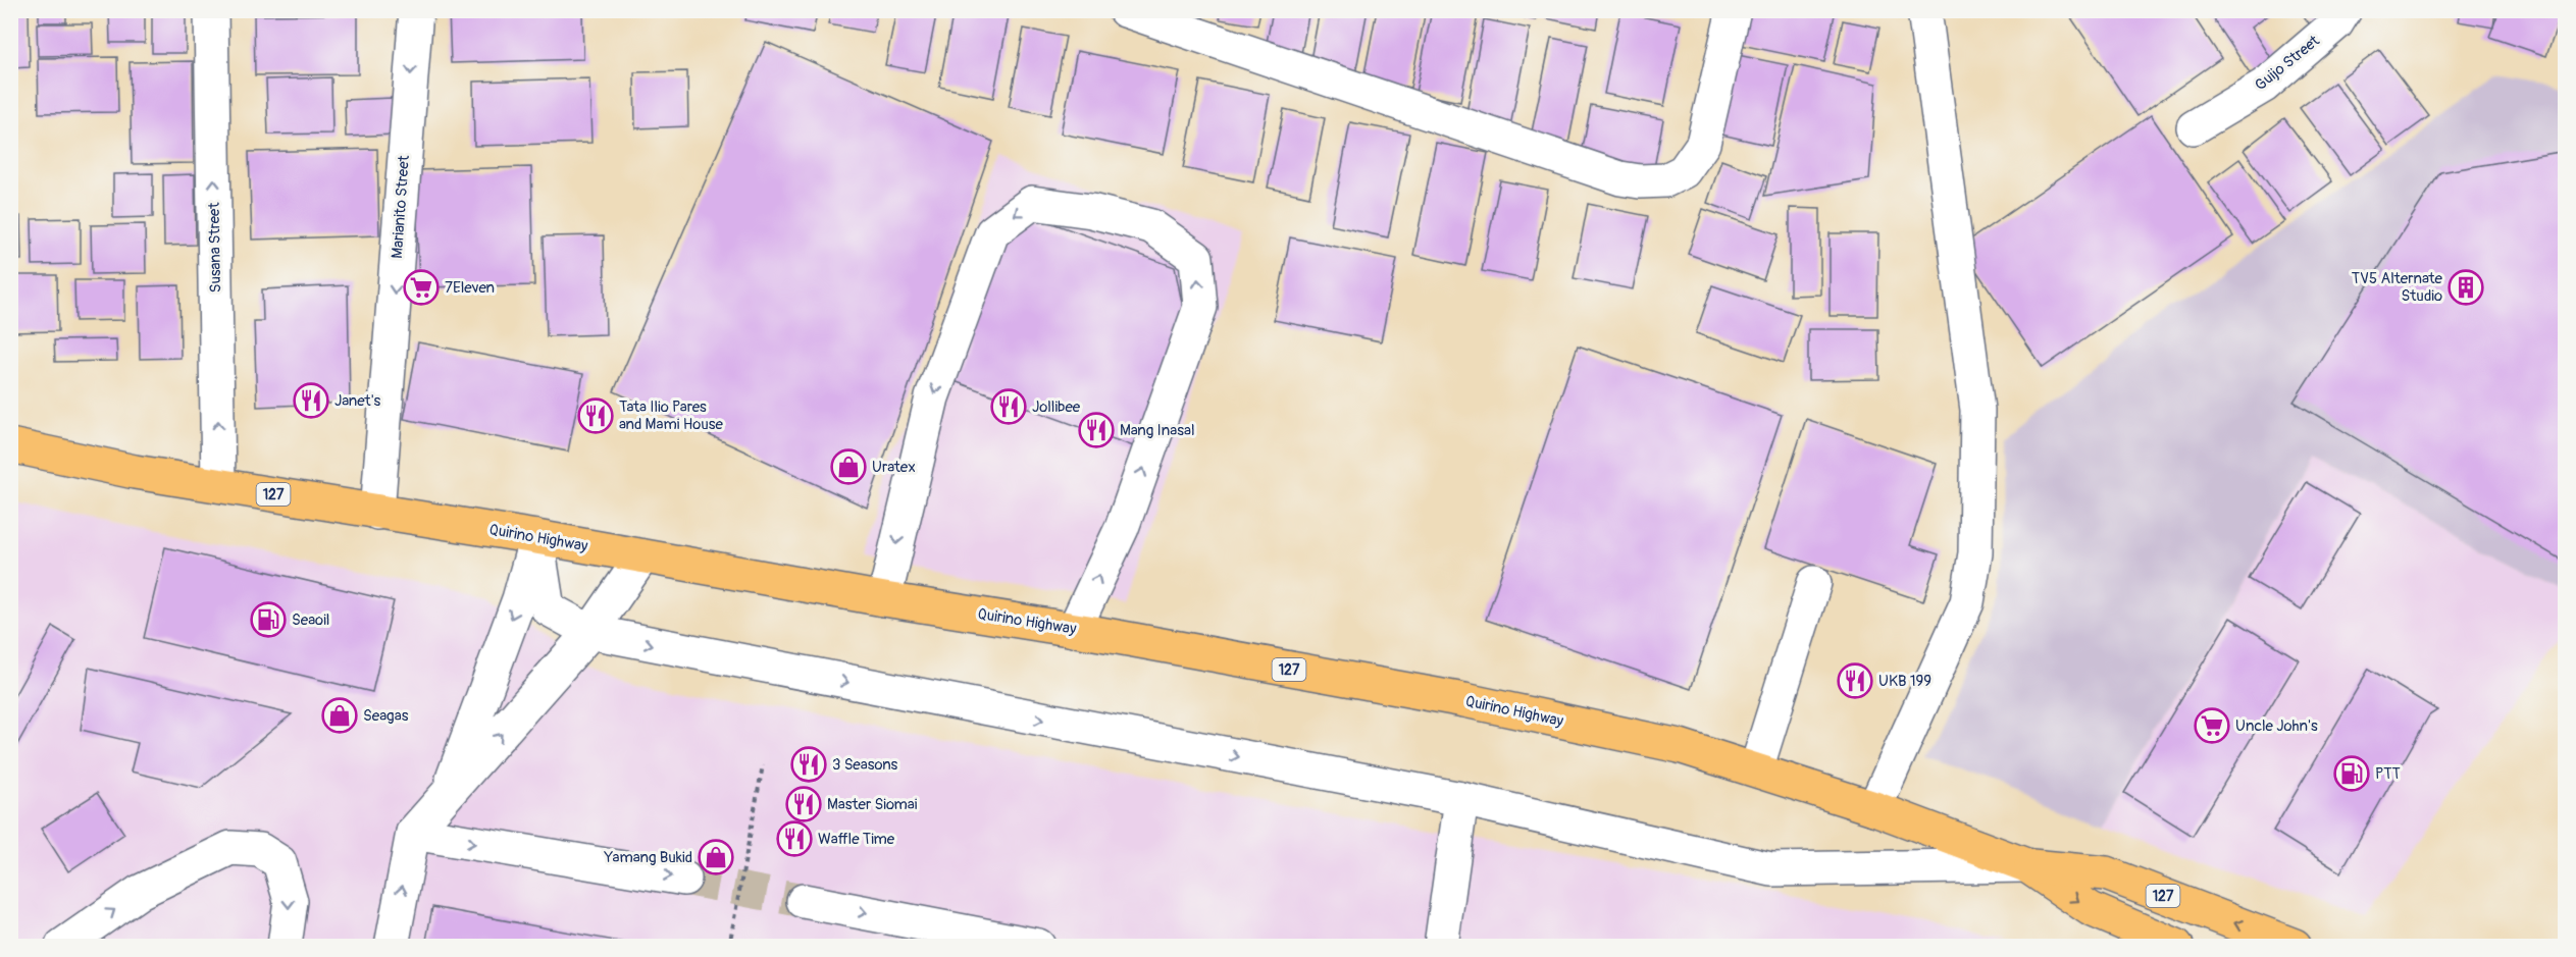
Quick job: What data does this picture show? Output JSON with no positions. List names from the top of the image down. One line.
{"streets":{"main road":["127","Quirino Highway"],"street":["Guijo Street","Marianito Street","Susana Street"]},"crossings":[["Marianito Street","Quirino Highway"],["Susana Street","Quirino Highway"]],"one_way":["Marianito Street","Susana Street"],"places":{"supermarket":["7Eleven","Uncle John's"],"building":["TV5 Alternate Studio"],"restaurant":["Janet's","Jollibee","Tata Ilio Pares and Mami House","Mang Inasal","UKB 199","3 Seasons","Master Siomai","Waffle Time"],"shop":["Uratex","Seagas","Yamang Bukid"],"fuel station":["Seaoil","PTT"]}}
